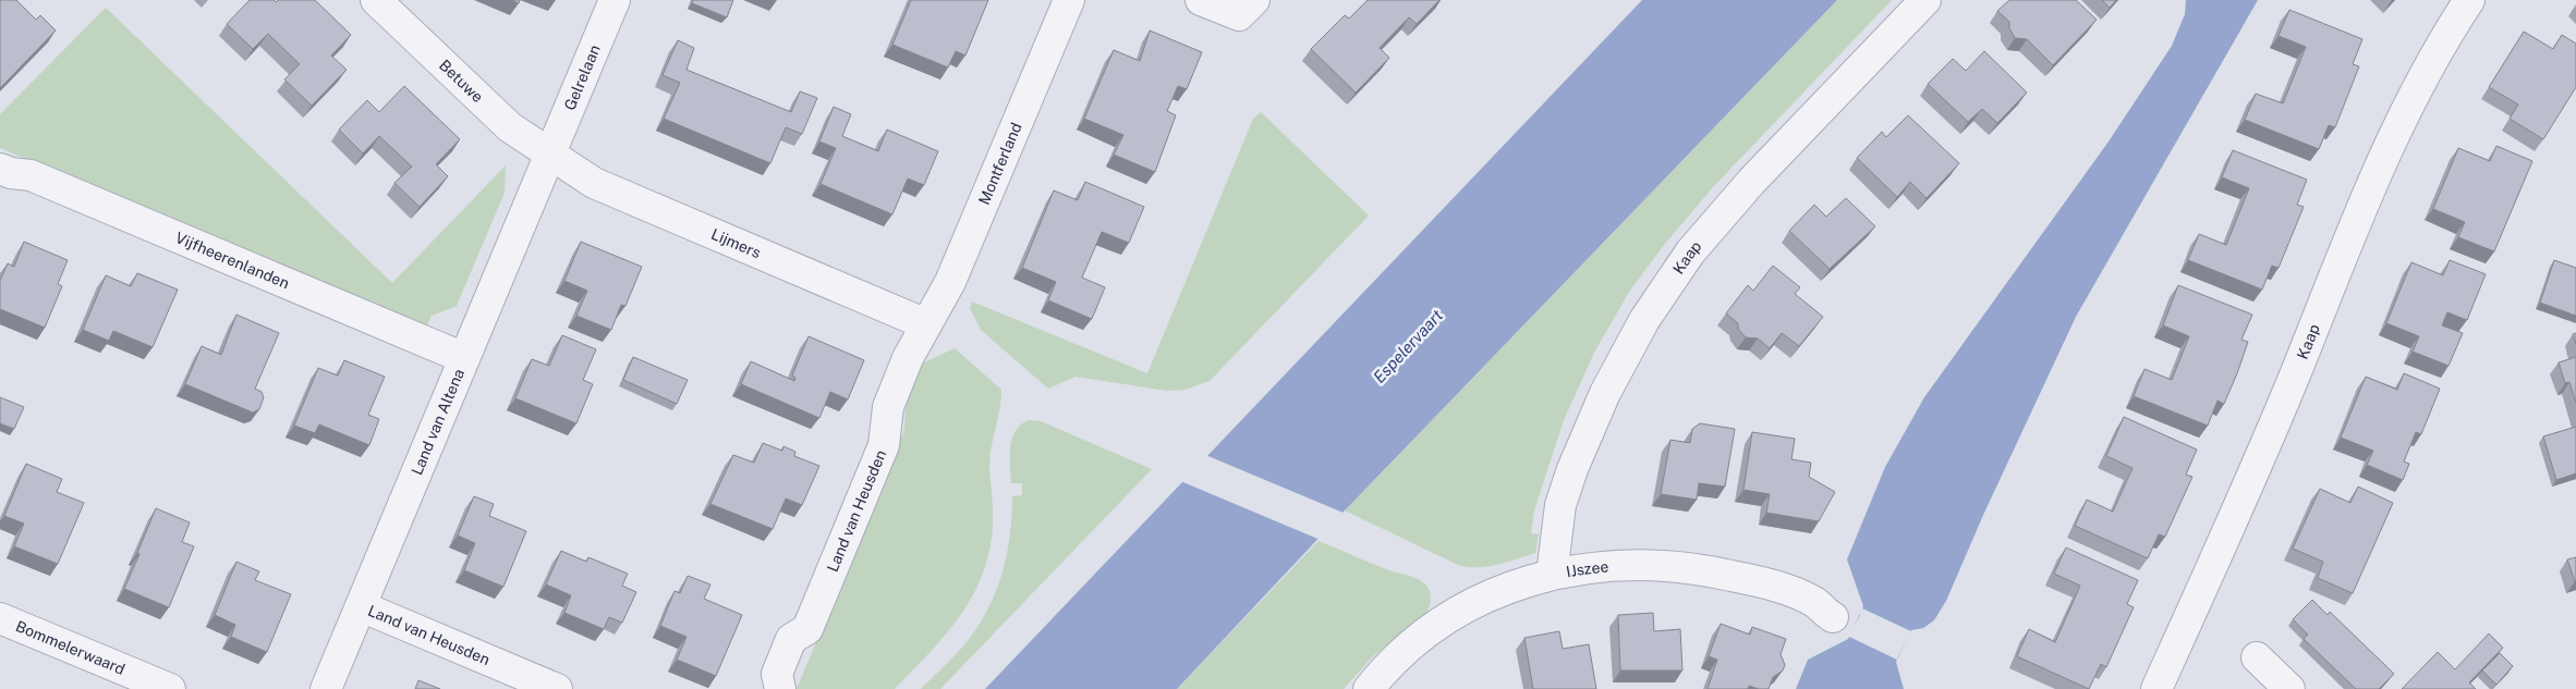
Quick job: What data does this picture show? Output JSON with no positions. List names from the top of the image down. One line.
{"streets":{"street":["Gelrelaan","Betuwe","Montferland","Lijmers","Kaap","Vijfheerenlanden","Land van Altena","Land van Heusden","IJszee","Bommelerwaard"]},"crossings":[["Gelrelaan","Betuwe"],["Gelrelaan","Lijmers"],["Gelrelaan","Land van Altena"],["Betuwe","Lijmers"],["Betuwe","Land van Altena"],["Montferland","Lijmers"],["Montferland","Land van Heusden"],["Lijmers","Land van Altena"],["Lijmers","Land van Heusden"],["Kaap","IJszee"],["Vijfheerenlanden","Land van Altena"],["Land van Altena","Land van Heusden"]],"water":["Espelervaart"]}
